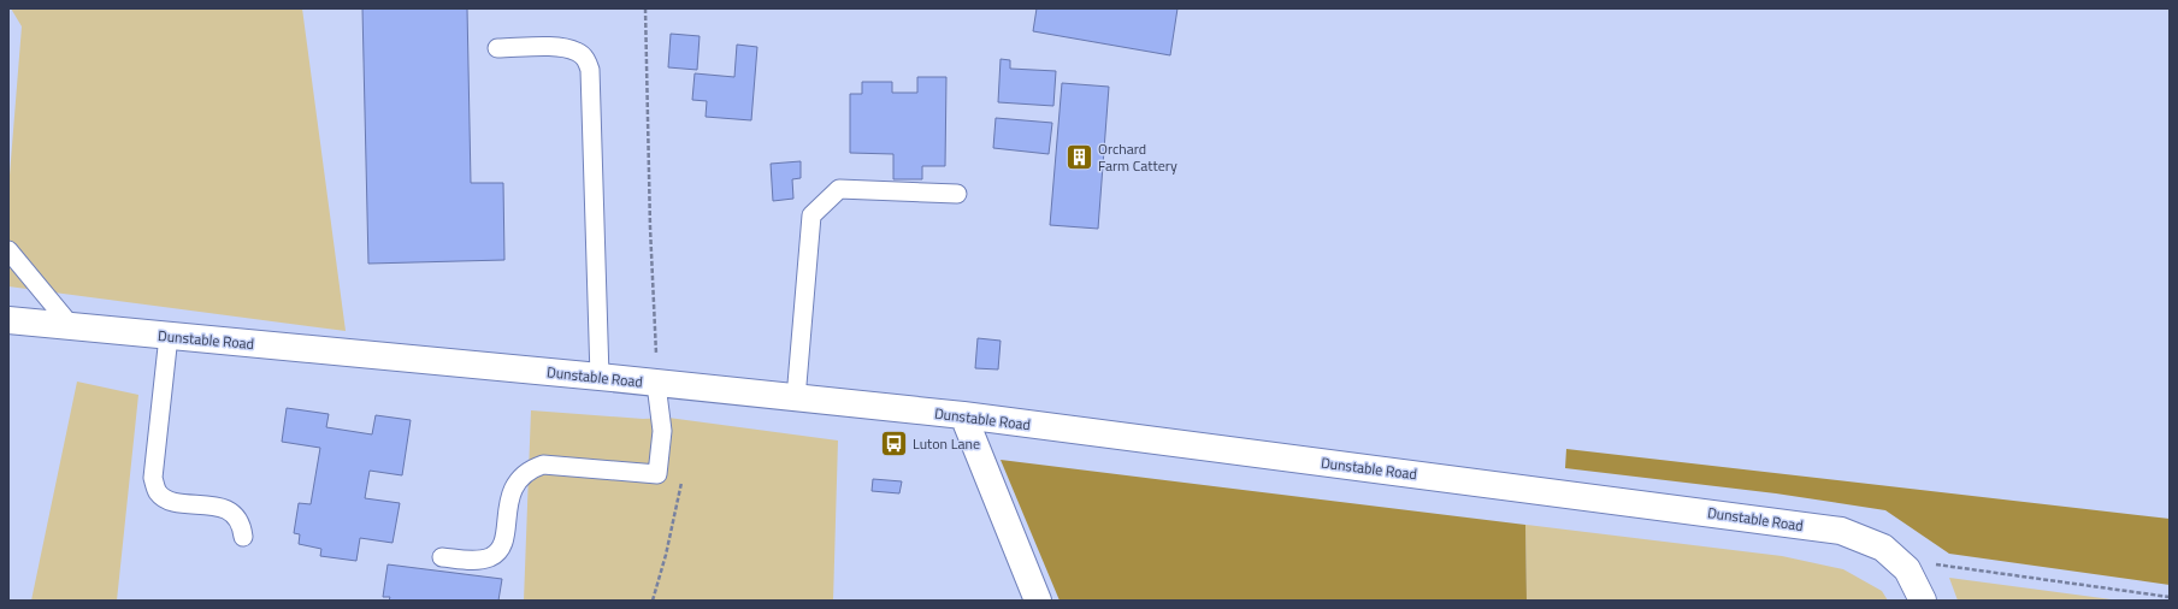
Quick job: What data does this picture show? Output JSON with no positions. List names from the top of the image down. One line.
{"streets":{"street":["Dunstable Road"]},"places":{"building":["Orchard Farm Cattery"],"bus stop":["Luton Lane"]}}
